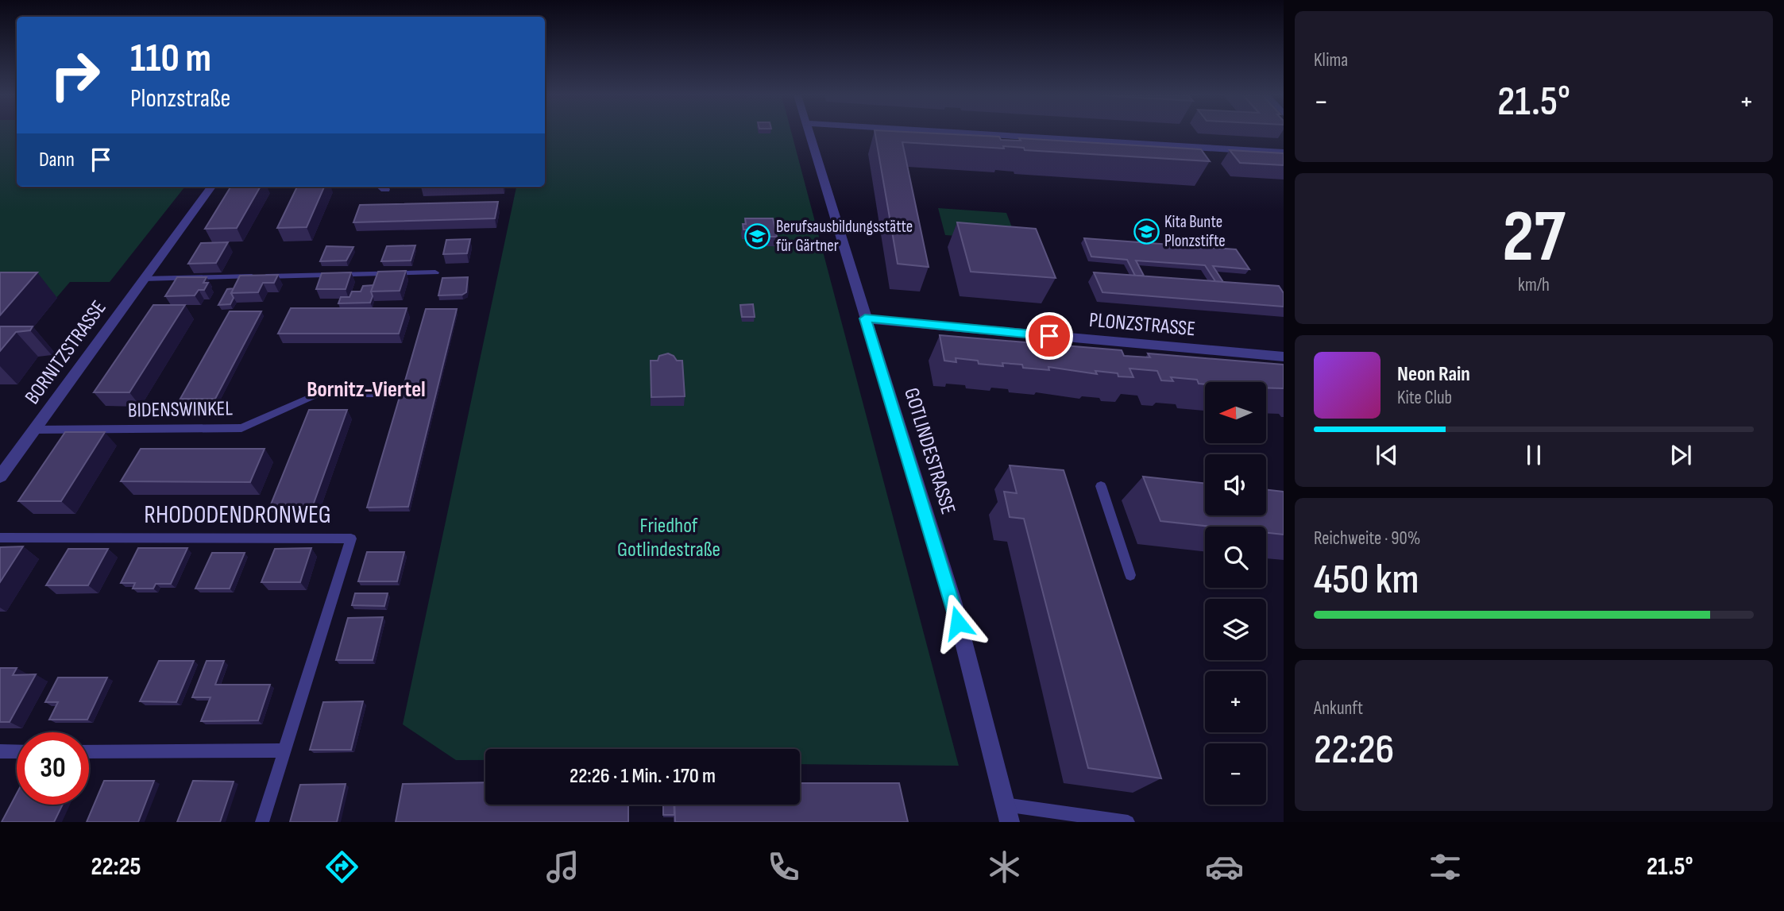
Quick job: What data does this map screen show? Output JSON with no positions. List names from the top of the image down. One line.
{"streets":{"street":["PLONZSTRASSE","BORNITZSTRASSE","GOTLINDESTRASSE"],"lane":["BIDENSWINKEL","RHODODENDRONWEG"]},"crossings":[["PLONZSTRASSE","GOTLINDESTRASSE"],["BORNITZSTRASSE","BIDENSWINKEL"]],"districts":["Bornitz-Viertel"],"parks":["Friedhof Gotlindestraße"],"places":{"school or university":["Kita Bunte Plonzstifte","Berufsausbildungsstätte für Gärtner"]},"north":"left","page":{"tile":["Klima",["27","km/h"],["Reichweite · 90%","450 km"],["Ankunft","22:26"]],"turn":["110 m","Plonzstraße"],"heat":["−","21.5°","+"],"then":"Dann","song":["Neon Rain","Kite Club"],"map_buttons":["+","−"],"limit":"30","trip":"22:26 · 1 Min. · 170 m","tabs":["22:25","21.5°"]}}
